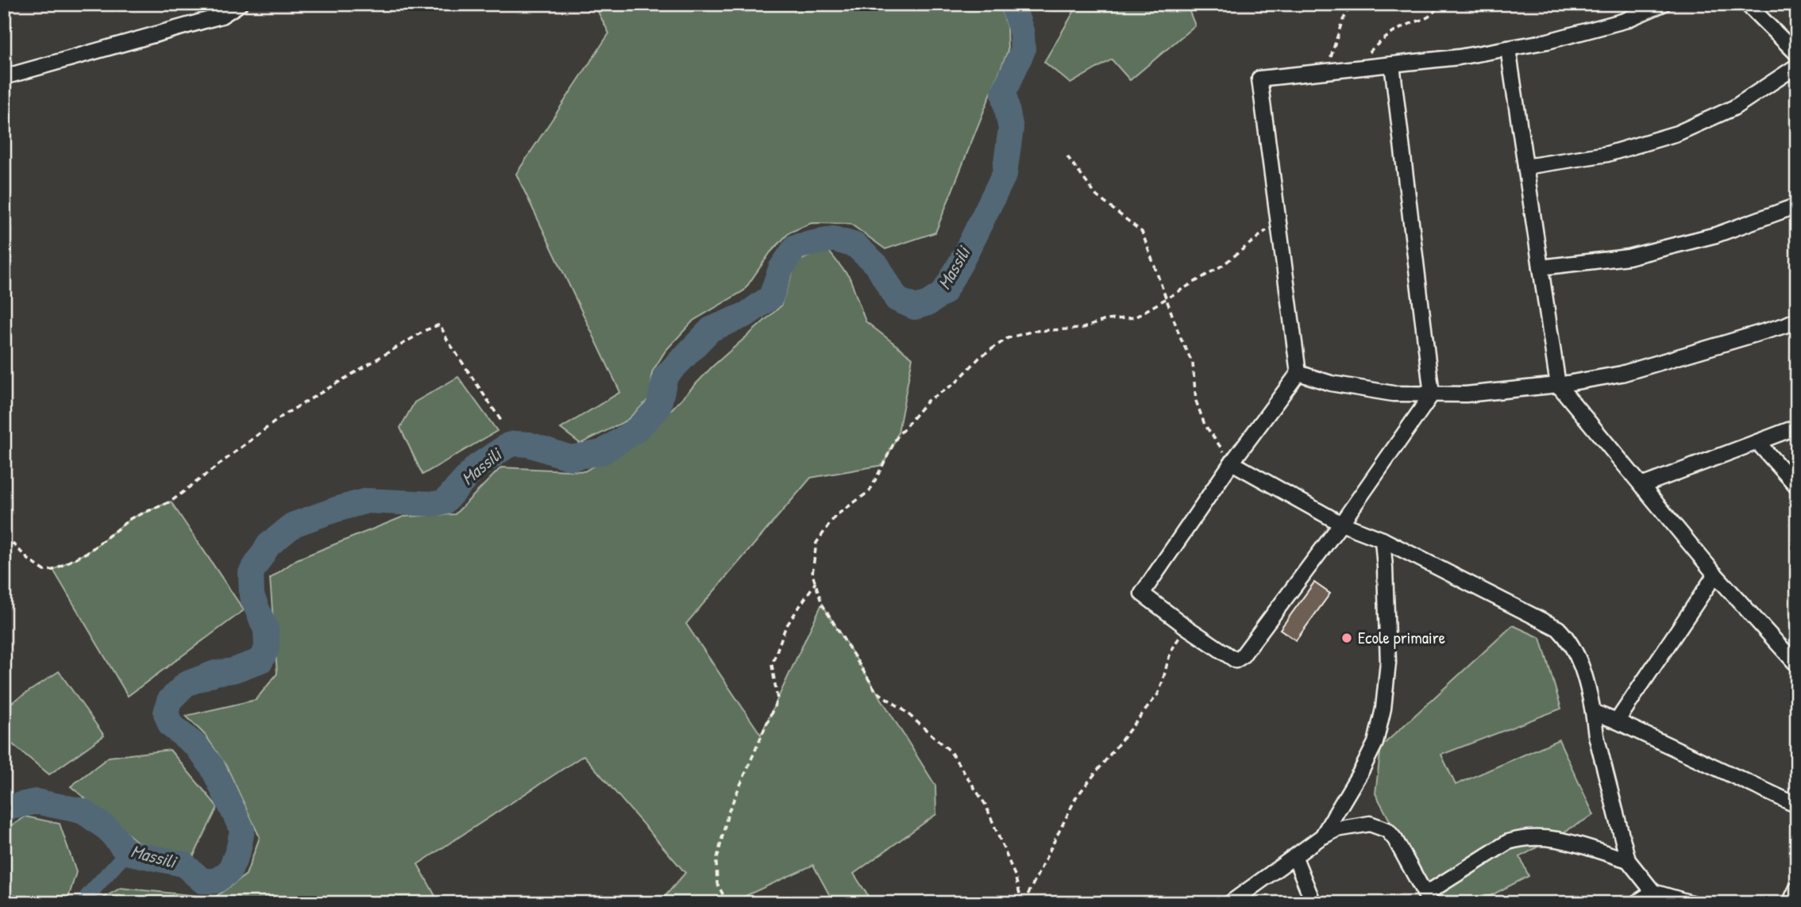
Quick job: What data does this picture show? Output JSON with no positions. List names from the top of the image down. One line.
{"water":["Massili"],"places":["Ecole primaire"]}
